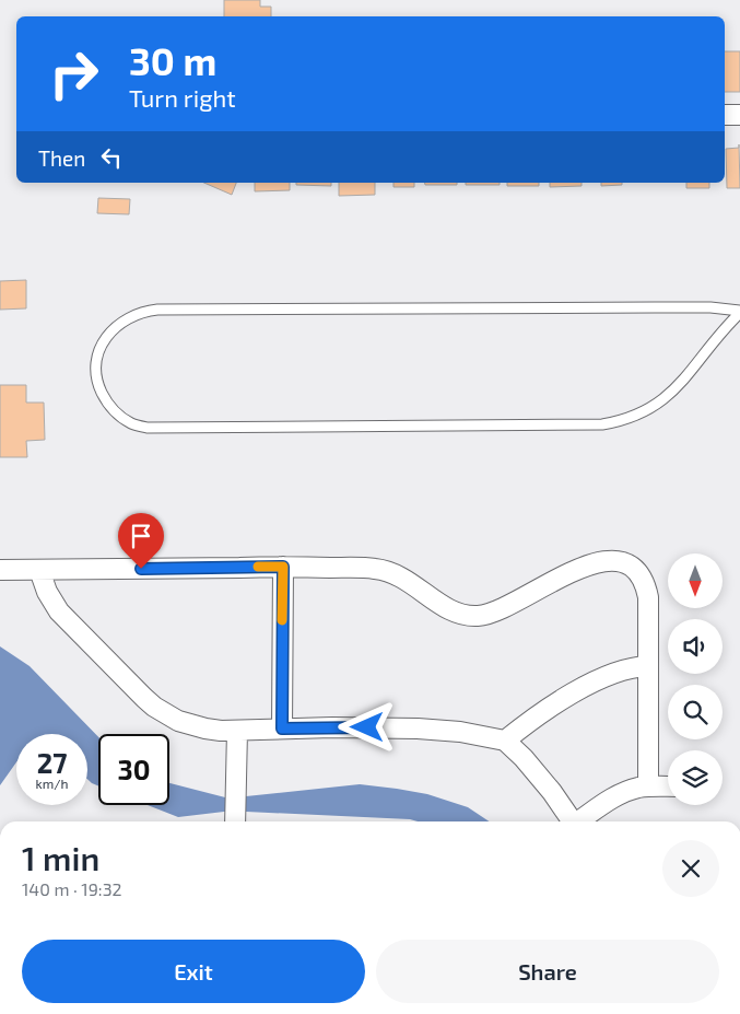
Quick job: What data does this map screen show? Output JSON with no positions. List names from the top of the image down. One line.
{"north":"bottom","page":{"turn":["30 m","Turn right"],"then":"Then","speed":"27 km/h","limit":"30","heading":["1 min","140 m · 19:32"],"buttons":["Exit","Share"]}}
